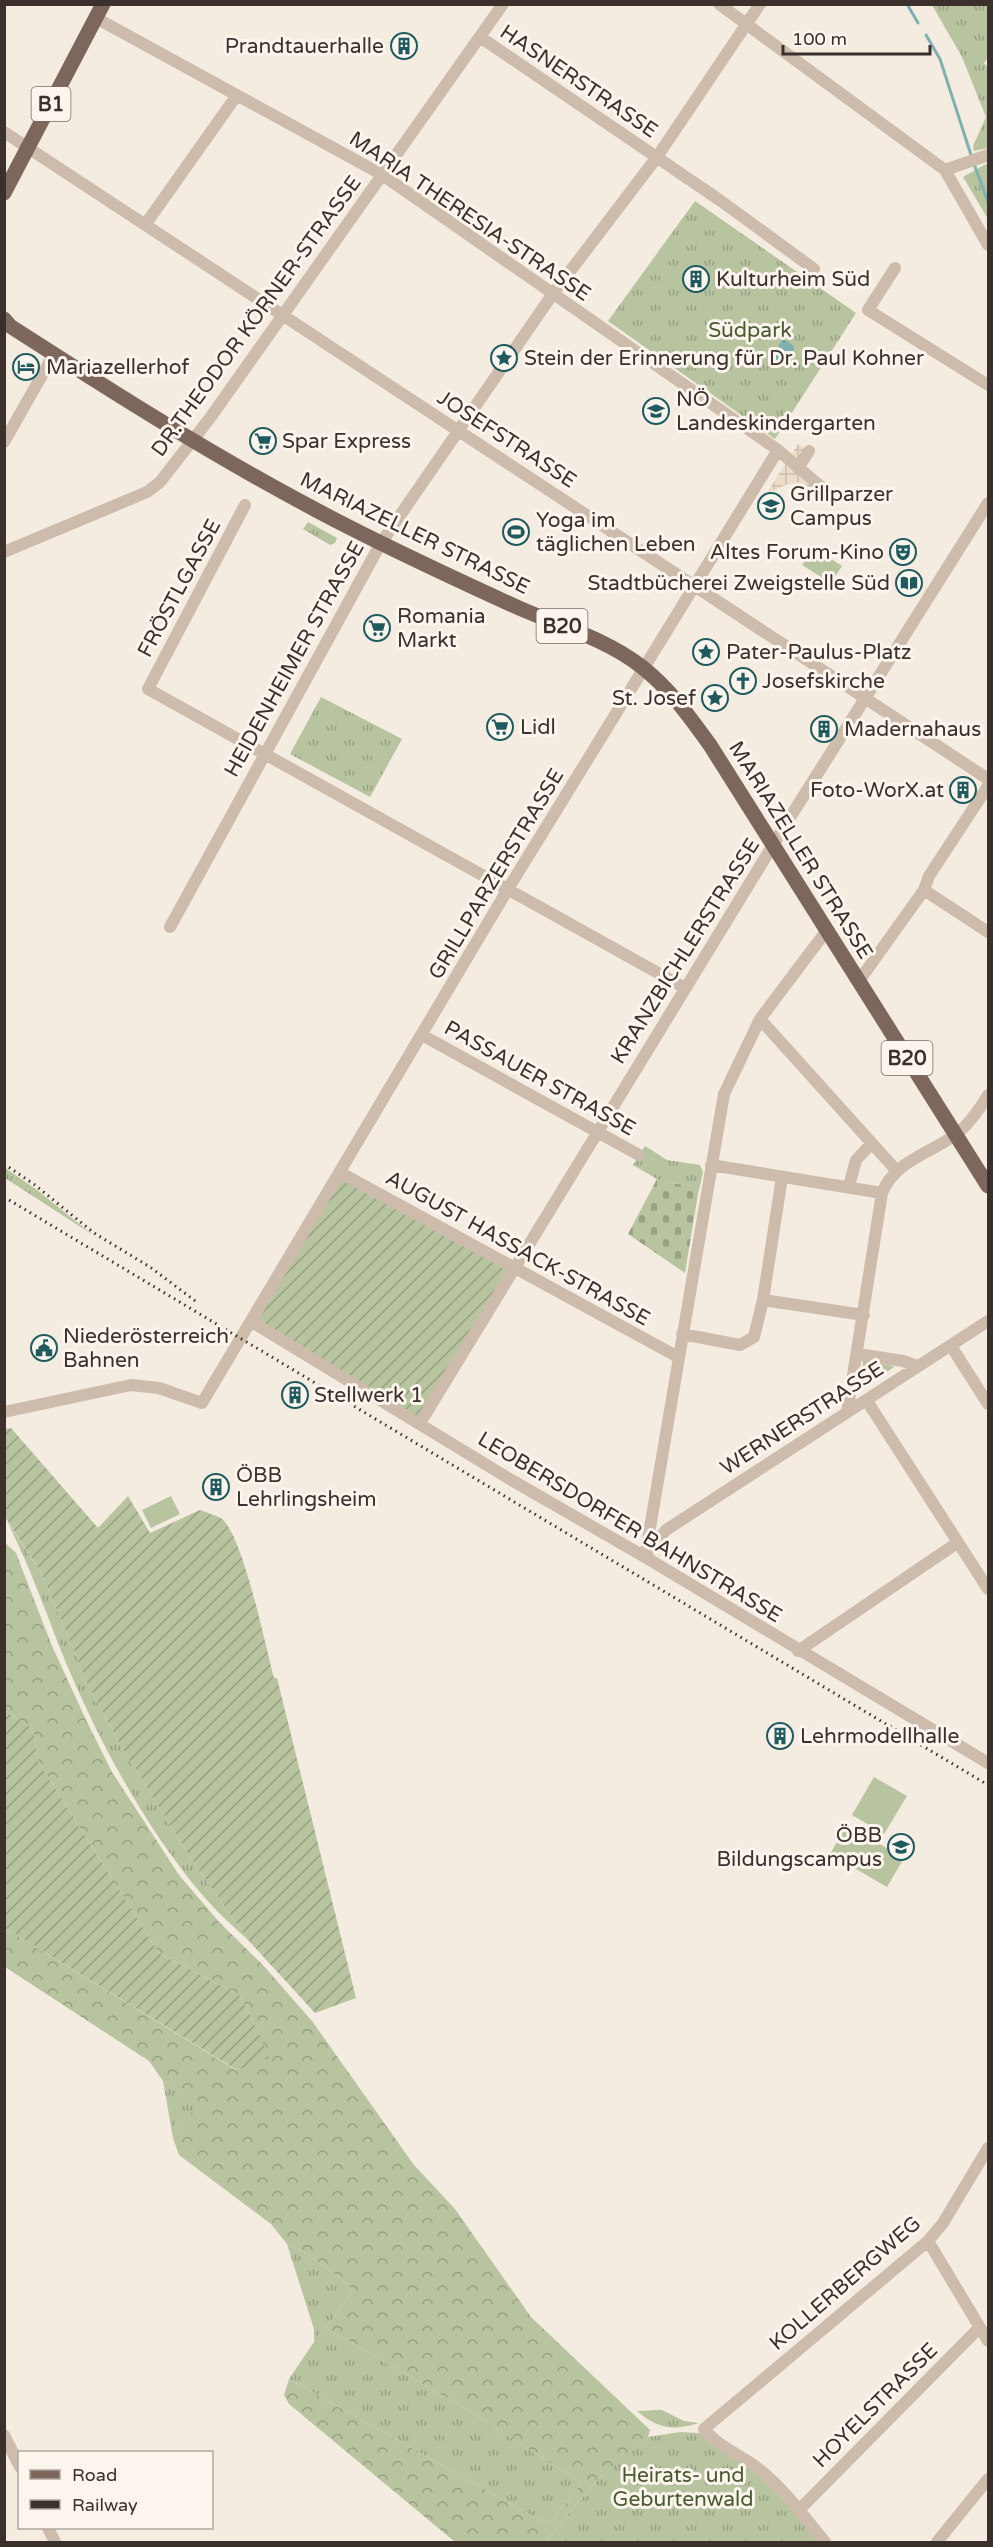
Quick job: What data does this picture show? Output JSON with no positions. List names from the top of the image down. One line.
{"streets":{"main road":["B1","MARIAZELLER STRASSE","B20"],"street":["HASNERSTRASSE","MARIA THERESIA-STRASSE","DR.THEODOR KÖRNER-STRASSE","JOSEFSTRASSE","FRÖSTLGASSE","HEIDENHEIMER STRASSE","GRILLPARZERSTRASSE","KRANZBICHLERSTRASSE","PASSAUER STRASSE","AUGUST HASSACK-STRASSE","WERNERSTRASSE","LEOBERSDORFER BAHNSTRASSE","KOLLERBERGWEG","HOYELSTRASSE"]},"crossings":[["HASNERSTRASSE","DR.THEODOR KÖRNER-STRASSE"],["HASNERSTRASSE","HEIDENHEIMER STRASSE"],["B1","MARIA THERESIA-STRASSE"],["B1","JOSEFSTRASSE"],["MARIA THERESIA-STRASSE","DR.THEODOR KÖRNER-STRASSE"],["MARIA THERESIA-STRASSE","HEIDENHEIMER STRASSE"],["MARIA THERESIA-STRASSE","GRILLPARZERSTRASSE"],["DR.THEODOR KÖRNER-STRASSE","JOSEFSTRASSE"],["DR.THEODOR KÖRNER-STRASSE","MARIAZELLER STRASSE"],["JOSEFSTRASSE","HEIDENHEIMER STRASSE"],["JOSEFSTRASSE","GRILLPARZERSTRASSE"],["JOSEFSTRASSE","KRANZBICHLERSTRASSE"],["MARIAZELLER STRASSE","HEIDENHEIMER STRASSE"],["MARIAZELLER STRASSE","GRILLPARZERSTRASSE"],["MARIAZELLER STRASSE","KRANZBICHLERSTRASSE"],["FRÖSTLGASSE","HEIDENHEIMER STRASSE"],["GRILLPARZERSTRASSE","PASSAUER STRASSE"],["GRILLPARZERSTRASSE","AUGUST HASSACK-STRASSE"],["GRILLPARZERSTRASSE","LEOBERSDORFER BAHNSTRASSE"],["KRANZBICHLERSTRASSE","PASSAUER STRASSE"],["KRANZBICHLERSTRASSE","AUGUST HASSACK-STRASSE"],["KRANZBICHLERSTRASSE","LEOBERSDORFER BAHNSTRASSE"],["WERNERSTRASSE","LEOBERSDORFER BAHNSTRASSE"],["KOLLERBERGWEG","HOYELSTRASSE"]],"parks":["Südpark","Heirats- und Geburtenwald"],"places":{"building":["Prandtauerhalle","Kulturheim Süd","Madernahaus","Foto-WorX.at","Stellwerk 1","ÖBB Lehrlingsheim","Lehrmodellhalle"],"place":["Stein der Erinnerung für Dr. Paul Kohner","Pater-Paulus-Platz","St. Josef"],"hotel":["Mariazellerhof"],"school or university":["NÖ Landeskindergarten","Grillparzer Campus","ÖBB Bildungscampus"],"supermarket":["Spar Express","Romania Markt","Lidl"],"sports":["Yoga im täglichen Leben"],"theatre":["Altes Forum-Kino"],"library":["Stadtbücherei Zweigstelle Süd"],"church":["Josefskirche"],"public building":["Niederösterreich Bahnen"]},"legend":["Road","Railway"],"scale_bar":"100 m"}
